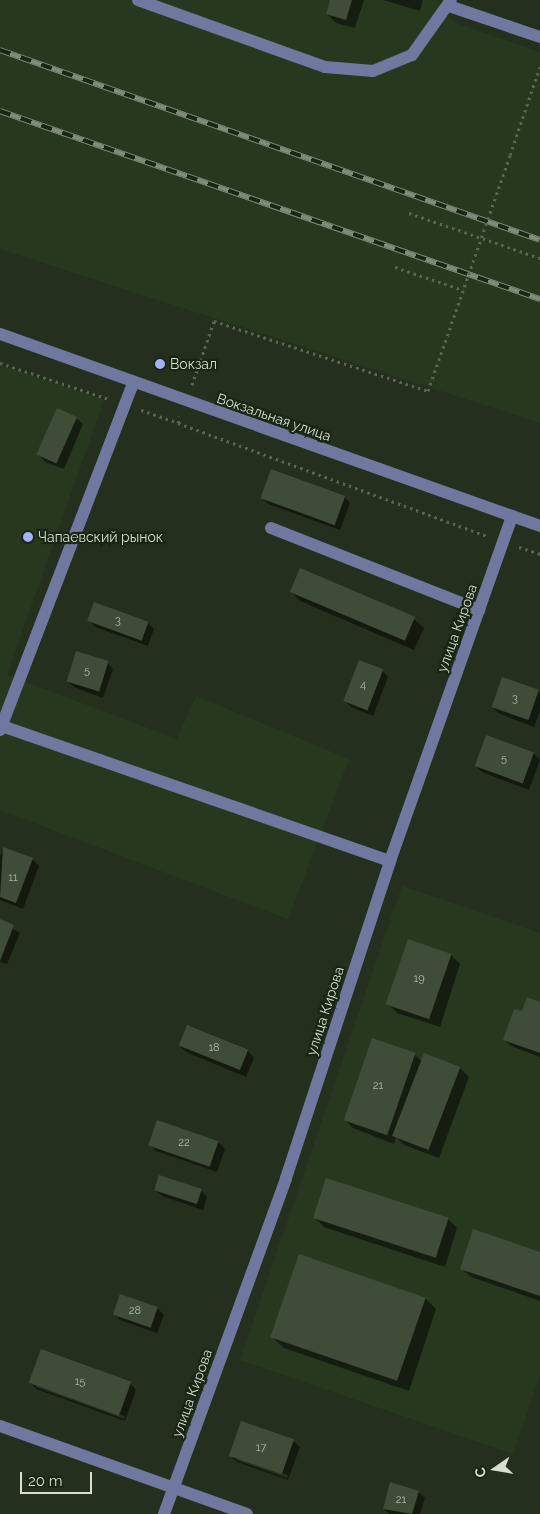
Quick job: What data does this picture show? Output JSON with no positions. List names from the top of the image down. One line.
{"streets":{"street":["Вокзальная улица","улица Кирова"]},"crossings":[["Вокзальная улица","улица Кирова"]],"places":["Вокзал","Чапаевский рынок"],"house_numbers":["3","5","4","3","5","11","19","18","21","22","28","15","17","21"],"scale_bar":"20 m","north":"left"}
